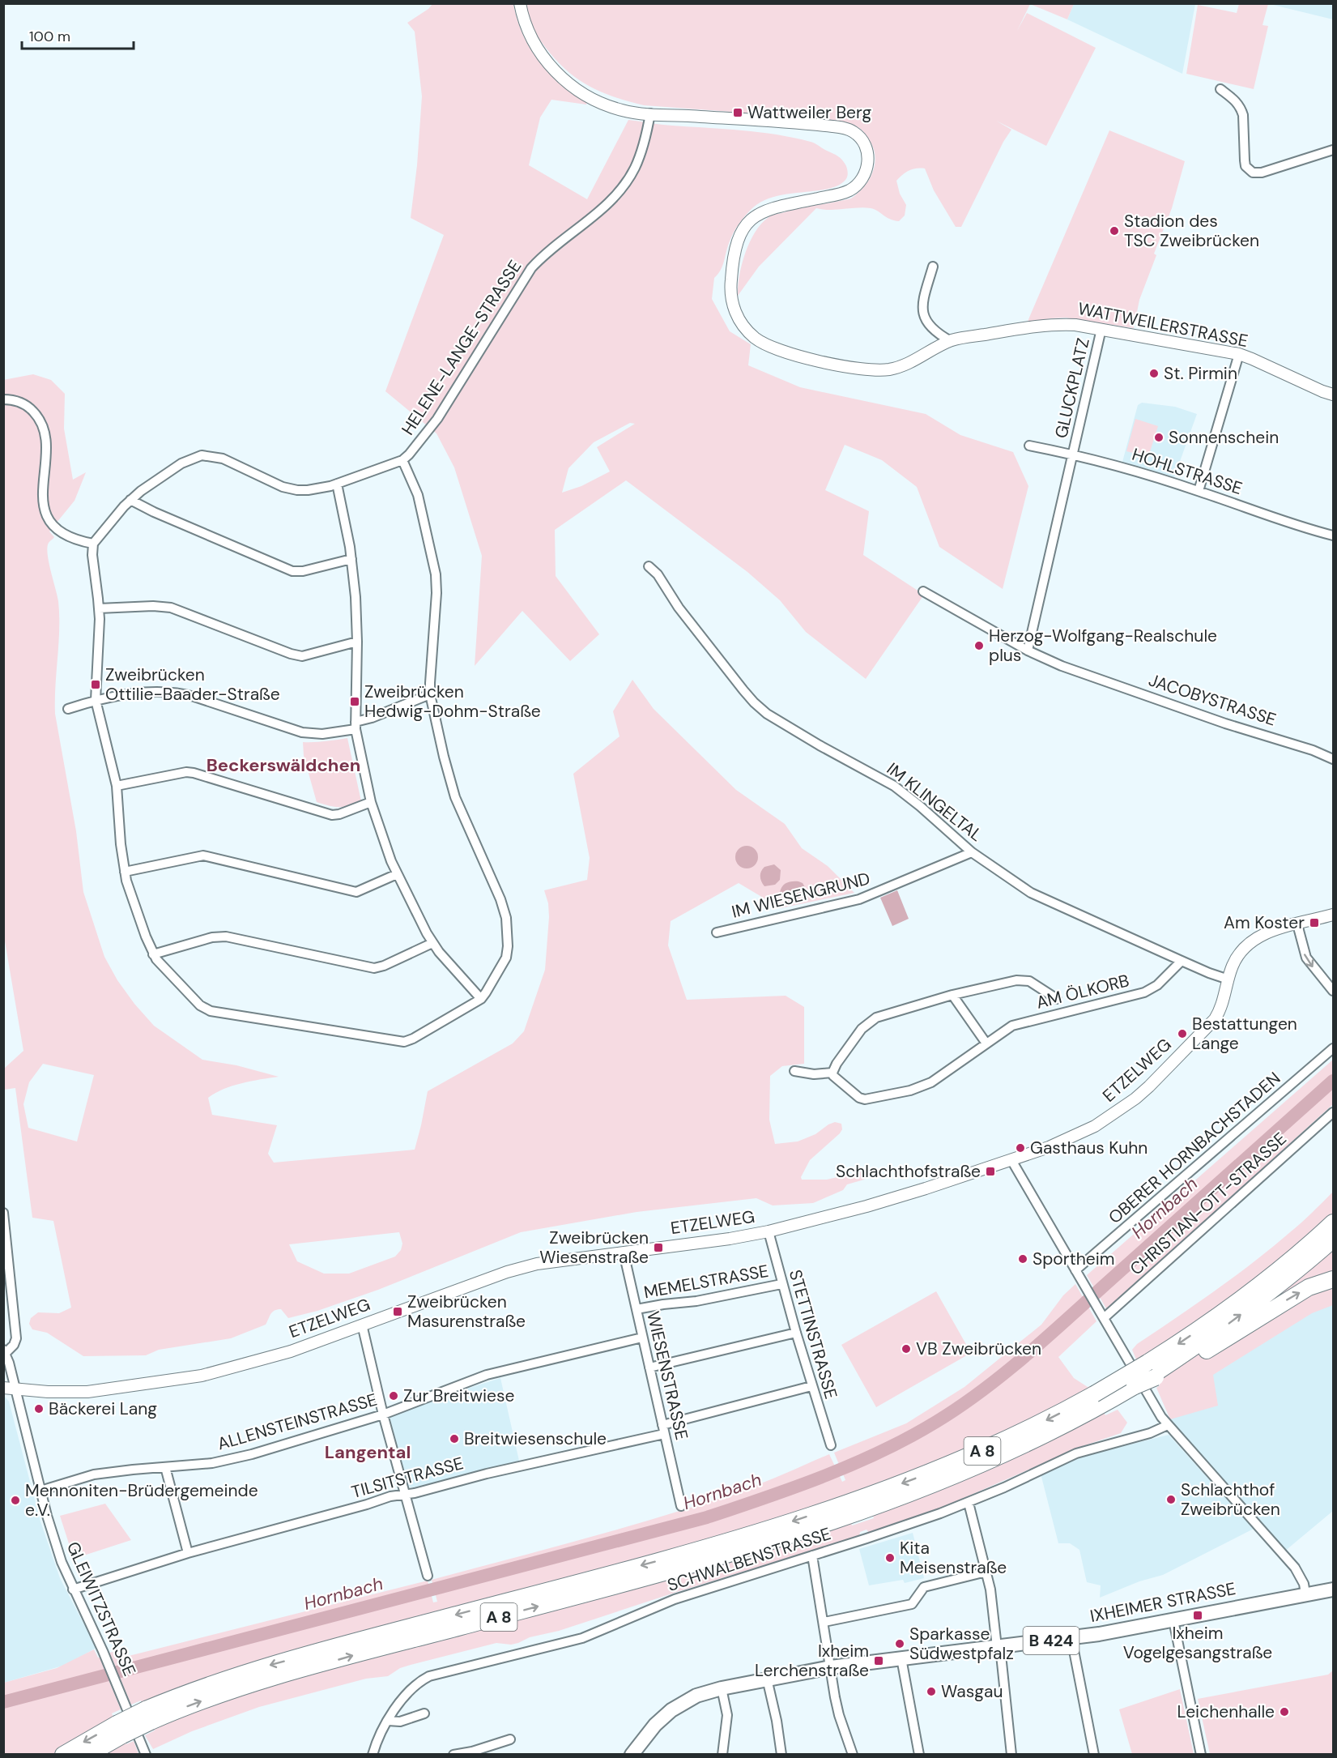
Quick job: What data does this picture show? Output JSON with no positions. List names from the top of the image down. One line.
{"streets":{"highway":["A 8"],"main road":["IXHEIMER STRASSE","B 424"],"street":["WATTWEILERSTRASSE","HELENE-LANGE-STRASSE","GLUCKPLATZ","HOHLSTRASSE","JACOBYSTRASSE","IM KLINGELTAL","IM WIESENGRUND","AM ÖLKORB","ETZELWEG","OBERER HORNBACHSTADEN","CHRISTIAN-OTT-STRASSE","MEMELSTRASSE","STETTINSTRASSE","WIESENSTRASSE","ALLENSTEINSTRASSE","TILSITSTRASSE","SCHWALBENSTRASSE","GLEIWITZSTRASSE"]},"crossings":[["WATTWEILERSTRASSE","HELENE-LANGE-STRASSE"],["WATTWEILERSTRASSE","GLUCKPLATZ"],["GLUCKPLATZ","HOHLSTRASSE"],["GLUCKPLATZ","JACOBYSTRASSE"],["IM KLINGELTAL","IM WIESENGRUND"],["IM KLINGELTAL","AM ÖLKORB"],["IM KLINGELTAL","ETZELWEG"],["ETZELWEG","STETTINSTRASSE"],["ETZELWEG","WIESENSTRASSE"],["ETZELWEG","GLEIWITZSTRASSE"],["MEMELSTRASSE","STETTINSTRASSE"],["MEMELSTRASSE","WIESENSTRASSE"],["STETTINSTRASSE","TILSITSTRASSE"],["WIESENSTRASSE","ALLENSTEINSTRASSE"],["WIESENSTRASSE","TILSITSTRASSE"],["ALLENSTEINSTRASSE","GLEIWITZSTRASSE"],["TILSITSTRASSE","GLEIWITZSTRASSE"],["IXHEIMER STRASSE","B 424"]],"districts":["Beckerswäldchen","Langental"],"water":["Hornbach"],"places":{"transit":["Wattweiler Berg","Zweibrücken Ottilie-Baader-Straße","Zweibrücken Hedwig-Dohm-Straße","Am Koster","Schlachthofstraße","Zweibrücken Wiesenstraße","Zweibrücken Masurenstraße","Ixheim Vogelgesangstraße","Ixheim Lerchenstraße"],"other":["Stadion des TSC Zweibrücken","St. Pirmin","Sonnenschein","Herzog-Wolfgang-Realschule plus","Bestattungen Lange","Gasthaus Kuhn","Sportheim","VB Zweibrücken","Zur Breitwiese","Bäckerei Lang","Breitwiesenschule","Schlachthof Zweibrücken","Mennoniten-Brüdergemeinde e.V.","Kita Meisenstraße","Sparkasse Südwestpfalz","Wasgau","Leichenhalle"]},"scale_bar":"100 m"}
